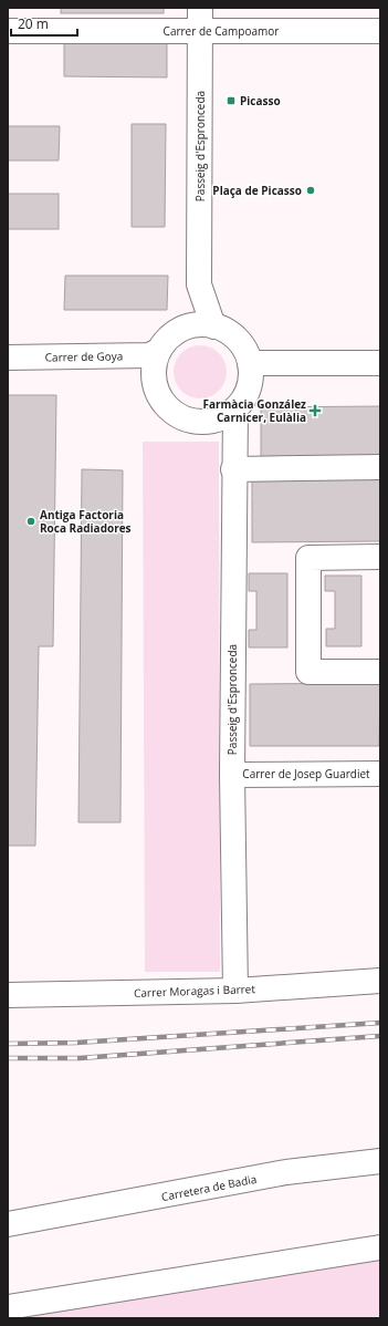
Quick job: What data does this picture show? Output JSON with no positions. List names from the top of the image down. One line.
{"streets":{"street":["Carrer de Campoamor","Passeig d'Espronceda","Carrer de Goya","Carrer de Josep Guardiet","Carrer Moragas i Barret","Carretera de Badia"]},"crossings":[["Carrer de Campoamor","Passeig d'Espronceda"],["Passeig d'Espronceda","Carrer de Goya"],["Passeig d'Espronceda","Carrer de Josep Guardiet"],["Passeig d'Espronceda","Carrer Moragas i Barret"]],"places":{"transit":["Picasso"],"other":["Plaça de Picasso","Antiga Factoria Roca Radiadores"],"health":["Farmàcia González Carnicer, Eulàlia"]},"scale_bar":"20 m"}
